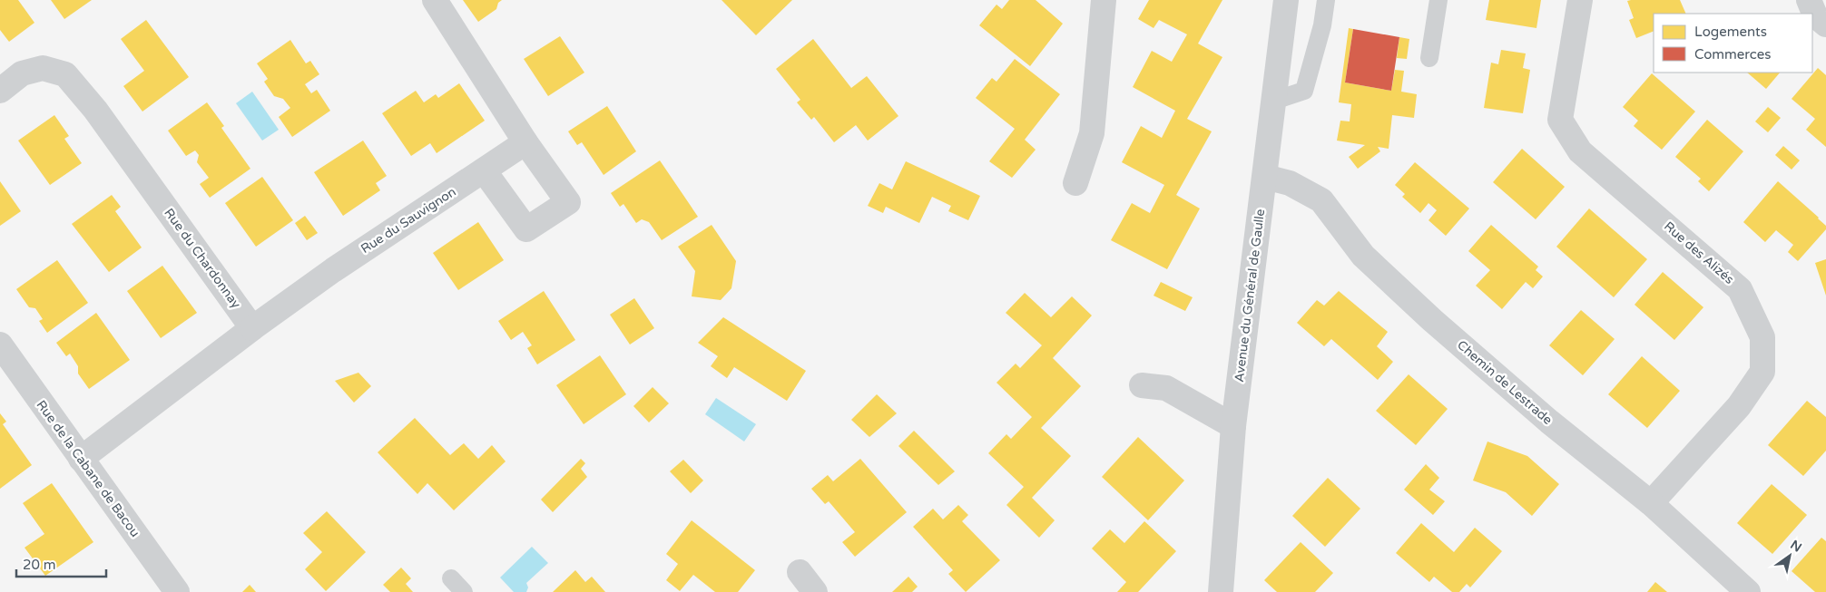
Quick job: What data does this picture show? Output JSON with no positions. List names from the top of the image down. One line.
{"streets":{"street":["Rue du Sauvignon","Rue des Alizés","Rue du Chardonnay","Avenue du Général de Gaulle","Chemin de Lestrade","Rue de la Cabane de Bacou"]},"crossings":[["Rue du Sauvignon","Rue du Chardonnay"],["Rue des Alizés","Chemin de Lestrade"],["Avenue du Général de Gaulle","Chemin de Lestrade"]],"legend":["Logements","Commerces"],"scale_bar":"20 m","north":"top right"}
